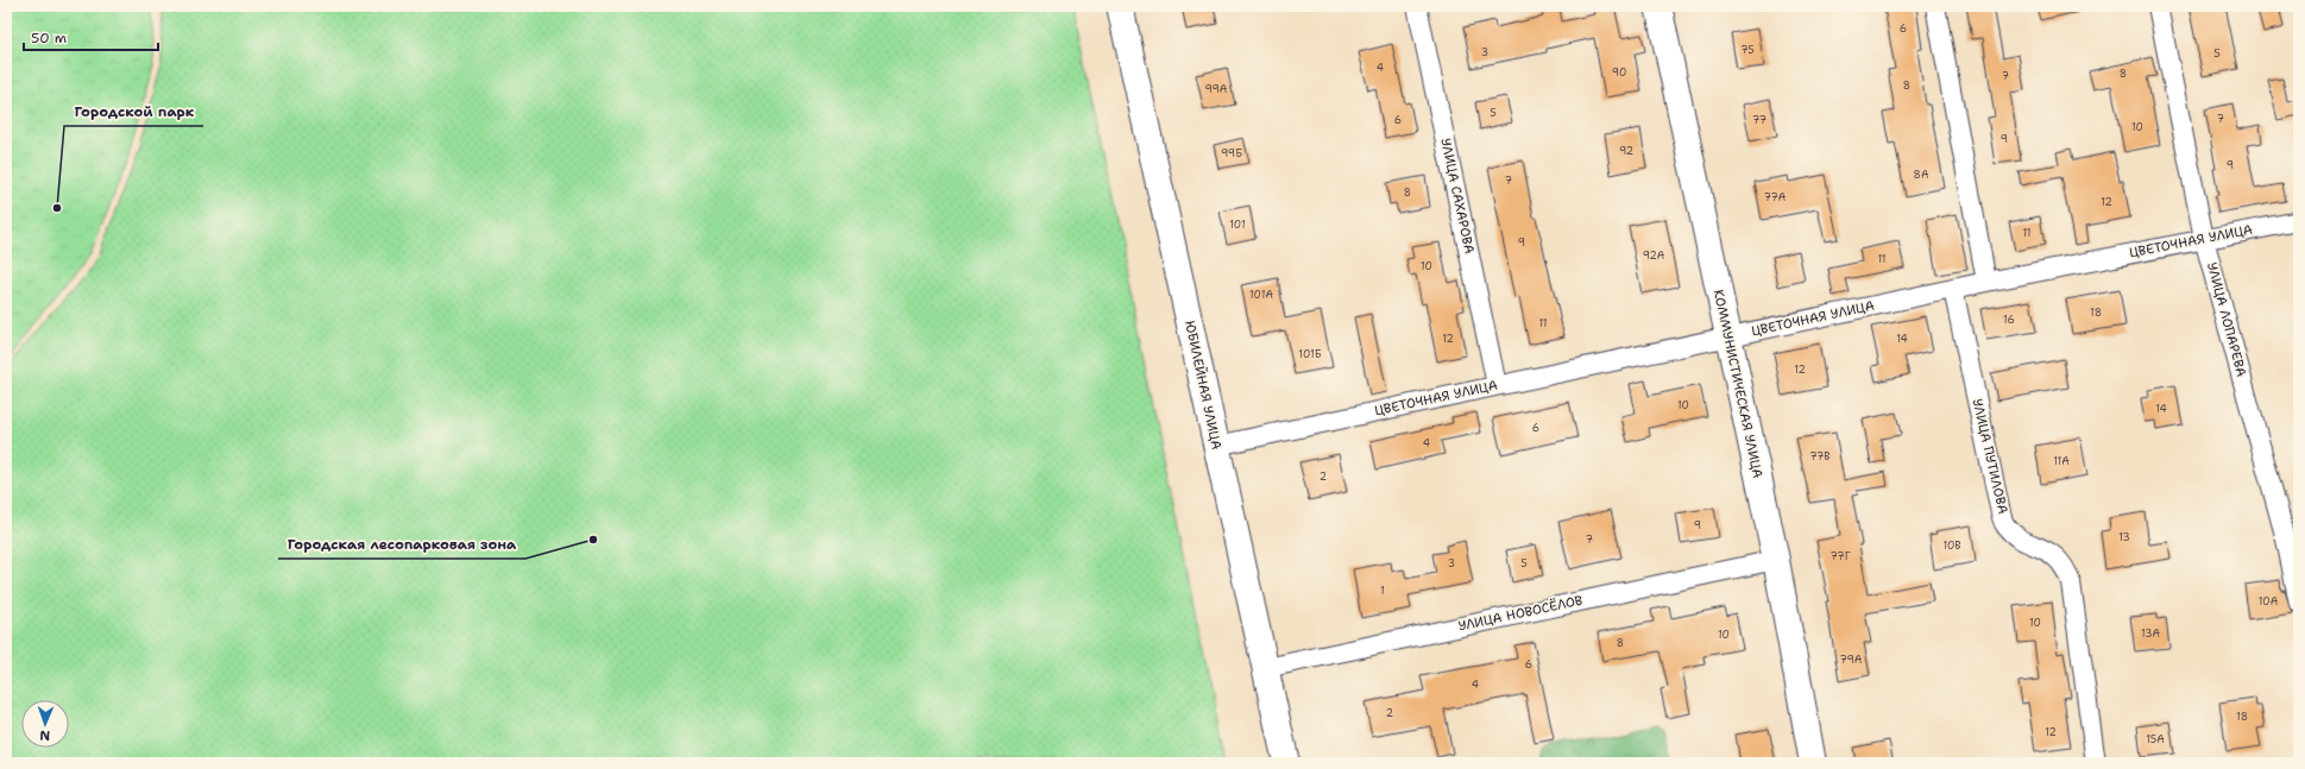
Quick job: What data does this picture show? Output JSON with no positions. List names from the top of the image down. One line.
{"streets":{"street":["УЛИЦА САХАРОВА","ЦВЕТОЧНАЯ УЛИЦА","УЛИЦА ЛОПАРЕВА","КОММУНИСТИЧЕСКАЯ УЛИЦА","ЮБИЛЕЙНАЯ УЛИЦА","УЛИЦА ПУТИЛОВА","УЛИЦА НОВОСЁЛОВ"]},"crossings":[["УЛИЦА САХАРОВА","ЦВЕТОЧНАЯ УЛИЦА"],["ЦВЕТОЧНАЯ УЛИЦА","УЛИЦА ЛОПАРЕВА"],["ЦВЕТОЧНАЯ УЛИЦА","КОММУНИСТИЧЕСКАЯ УЛИЦА"],["ЦВЕТОЧНАЯ УЛИЦА","ЮБИЛЕЙНАЯ УЛИЦА"],["ЦВЕТОЧНАЯ УЛИЦА","УЛИЦА ПУТИЛОВА"],["КОММУНИСТИЧЕСКАЯ УЛИЦА","УЛИЦА НОВОСЁЛОВ"],["ЮБИЛЕЙНАЯ УЛИЦА","УЛИЦА НОВОСЁЛОВ"]],"places":["Городской парк","Городская лесопарковая зона"],"house_numbers":["6","75","3","5","4","90","8","7","8","99А","5","7","6","77","10","9","92","99Б","9","8А","7","8","77А","12","101","11","9","92А","11","10","101А","18","16","11","12","14","101Б","12","10","14","6","4","77В","11А","2","9","13","7","10В","77Г","3","5","1","10А","10","13А","10","8","79А","6","4","2","18","12","15А"],"scale_bar":"50 m","north":"bottom"}
